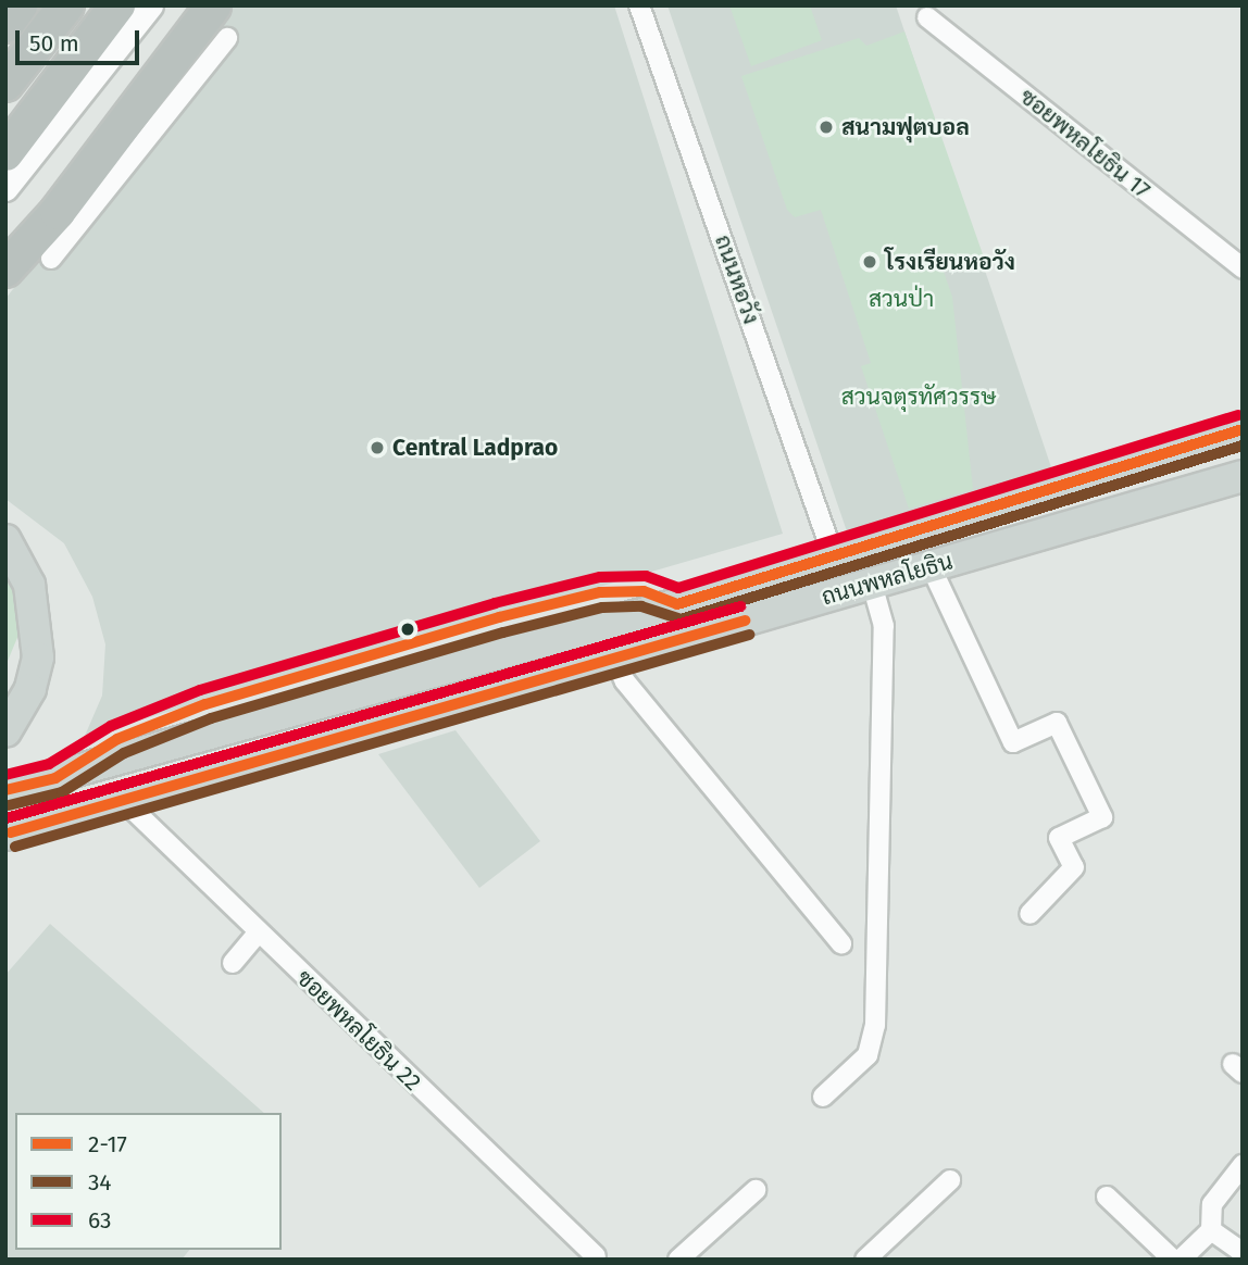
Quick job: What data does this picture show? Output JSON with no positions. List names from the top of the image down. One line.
{"streets":{"main road":["ถนนพหลโยธิน"],"street":["ซอยพหลโยธิน 17","ถนนหอวัง","ซอยพหลโยธิน 22"]},"crossings":[["ถนนหอวัง","ถนนพหลโยธิน"],["ถนนพหลโยธิน","ซอยพหลโยธิน 22"]],"parks":["สวนป่า","สวนจตุรทัศวรรษ"],"places":["สนามฟุตบอล","โรงเรียนหอวัง","Central Ladprao"],"lines":["transit line 63","transit line 2-17","transit line 34"],"legend":["2-17","34","63"],"scale_bar":"50 m"}
